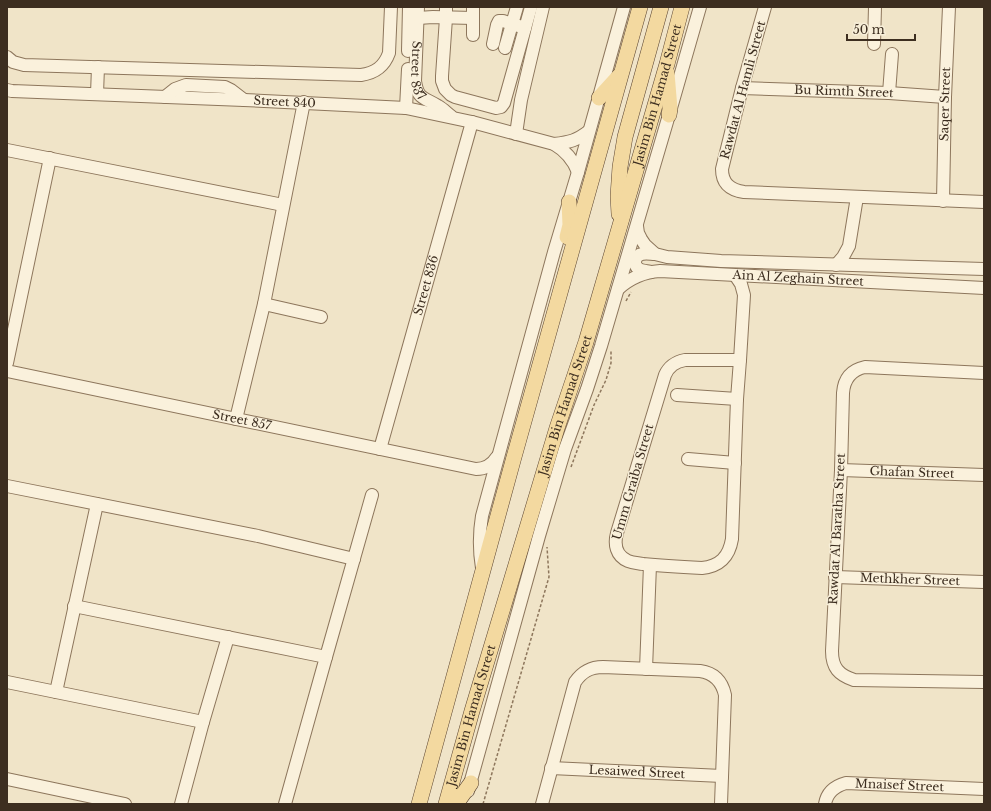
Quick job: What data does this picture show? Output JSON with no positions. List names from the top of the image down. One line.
{"streets":{"main road":["Jasim Bin Hamad Street"],"street":["Street 837","Rawdat Al Hamli Street","Bu Rimth Street","Street 840","Saqer Street","Ain Al Zeghain Street","Street 836","Street 857","Ghafan Street","Umm Graiba Street","Rawdat Al Baratha Street","Methkher Street","Lesaiwed Street","Mnaisef Street"]},"crossings":[["Street 837","Street 840"],["Rawdat Al Hamli Street","Bu Rimth Street"],["Rawdat Al Hamli Street","Saqer Street"],["Bu Rimth Street","Saqer Street"],["Jasim Bin Hamad Street","Ain Al Zeghain Street"],["Street 840","Street 836"],["Ain Al Zeghain Street","Umm Graiba Street"],["Street 836","Street 857"],["Ghafan Street","Rawdat Al Baratha Street"],["Rawdat Al Baratha Street","Methkher Street"]],"scale_bar":"50 m"}
